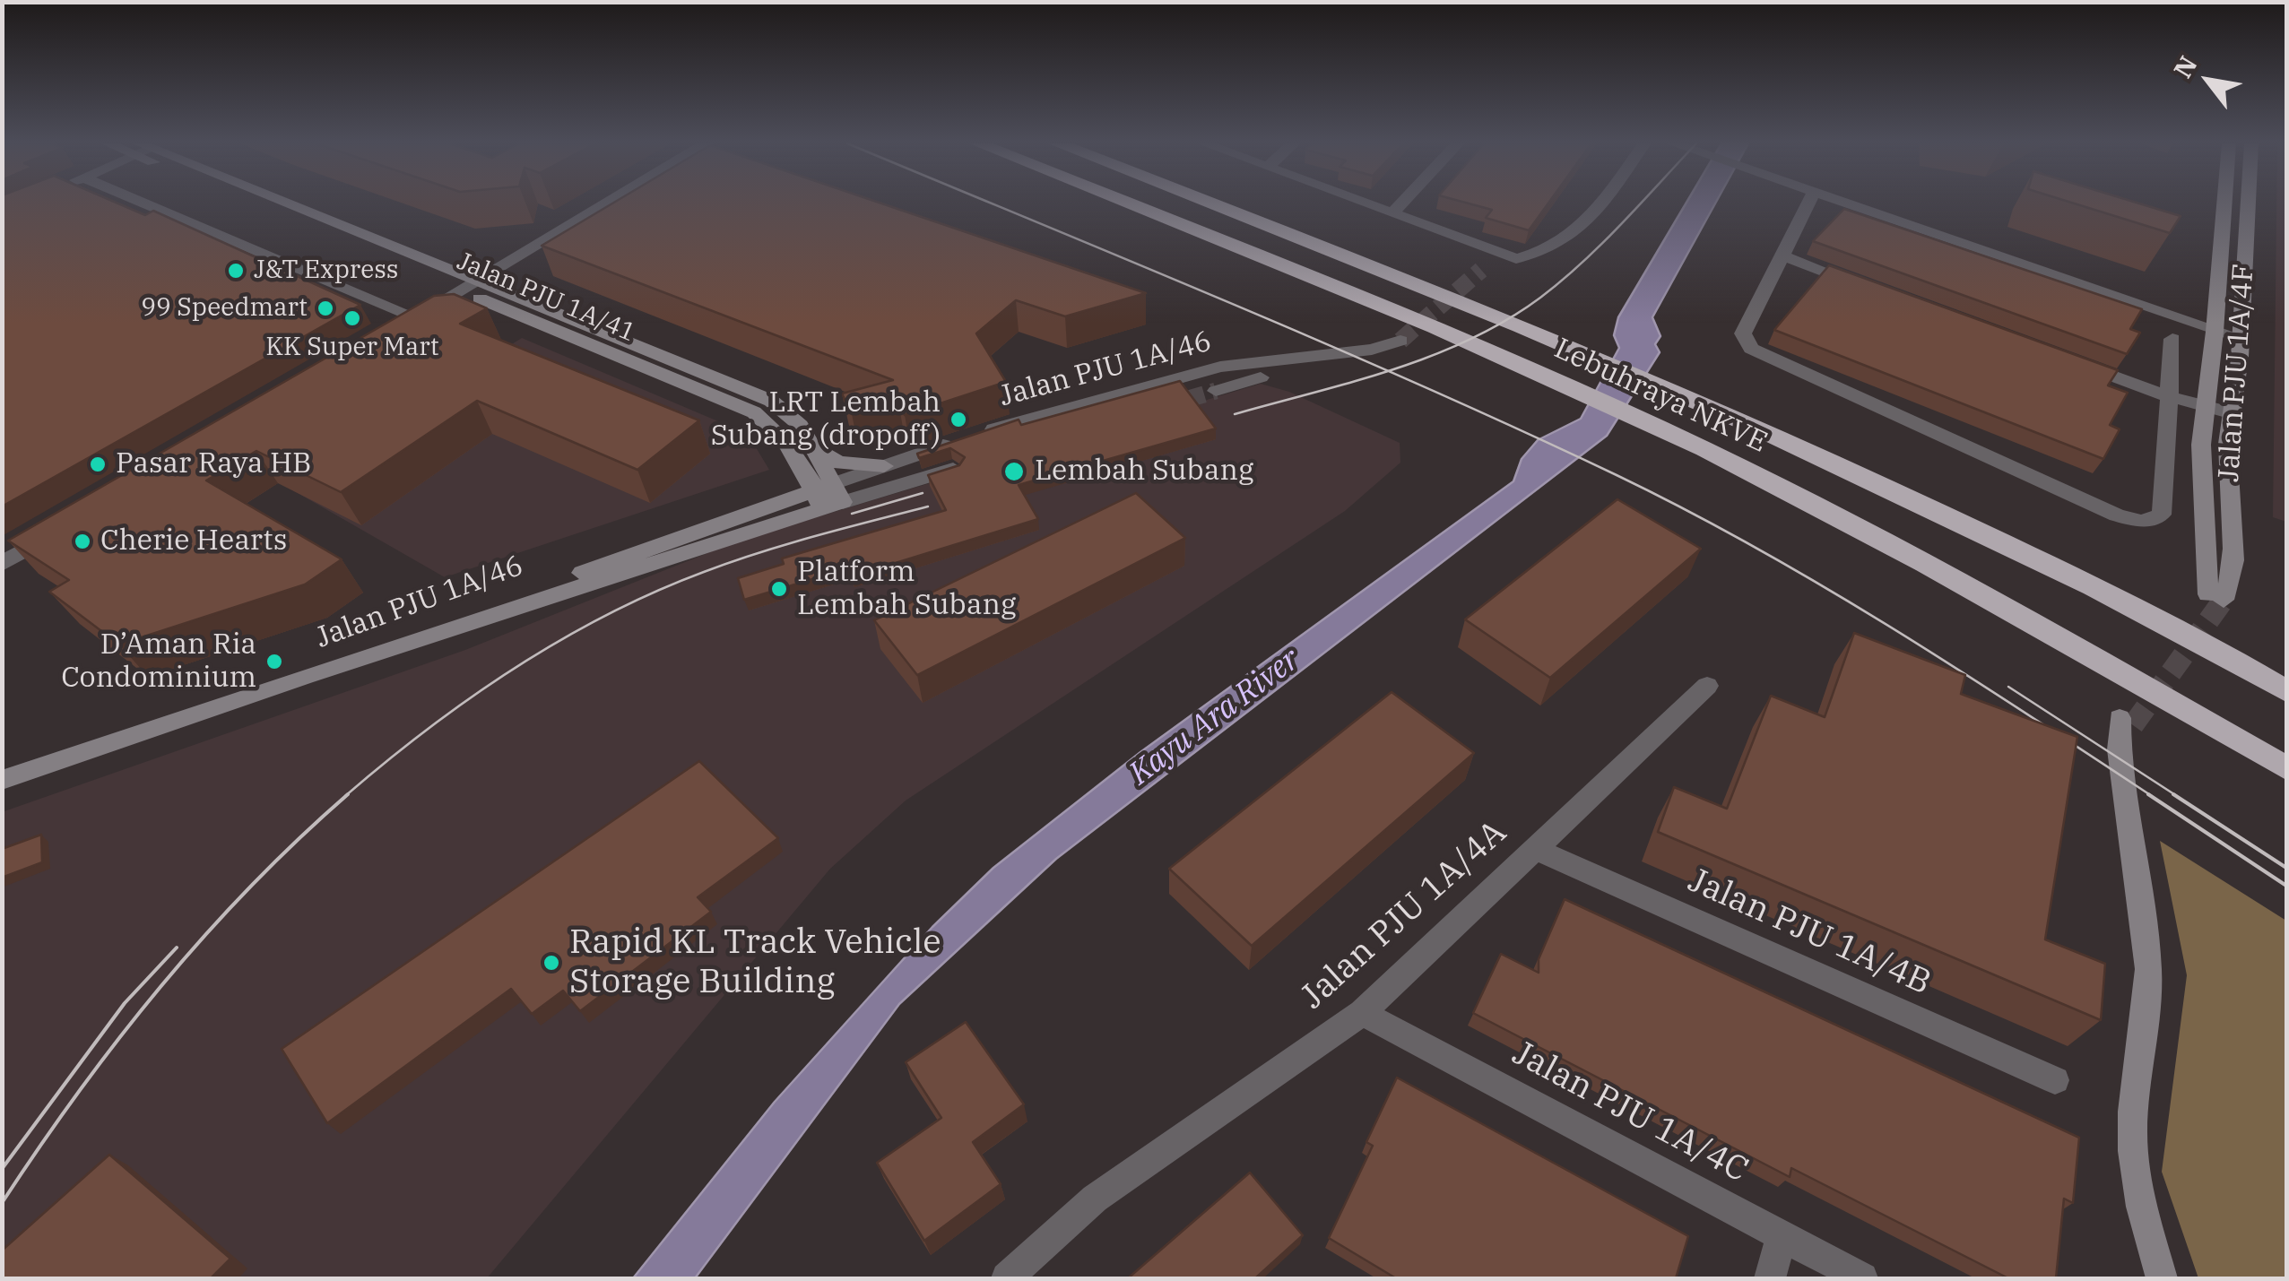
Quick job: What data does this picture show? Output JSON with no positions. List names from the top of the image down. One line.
{"streets":{"highway":["Lebuhraya NKVE"],"street":["Jalan PJU 1A/41","Jalan PJU 1A/46","Jalan PJU 1A/4F","Jalan PJU 1A/4A","Jalan PJU 1A/4B","Jalan PJU 1A/4C"]},"crossings":[["Jalan PJU 1A/41","Jalan PJU 1A/46"],["Jalan PJU 1A/4A","Jalan PJU 1A/4B"],["Jalan PJU 1A/4A","Jalan PJU 1A/4C"]],"water":["Kayu Ara River"],"places":["J&T Express","99 Speedmart","KK Super Mart","LRT Lembah Subang (dropoff)","Pasar Raya HB","Lembah Subang","Cherie Hearts","Platform Lembah Subang","D’Aman Ria Condominium","Rapid KL Track Vehicle Storage Building"],"north":"top left"}
